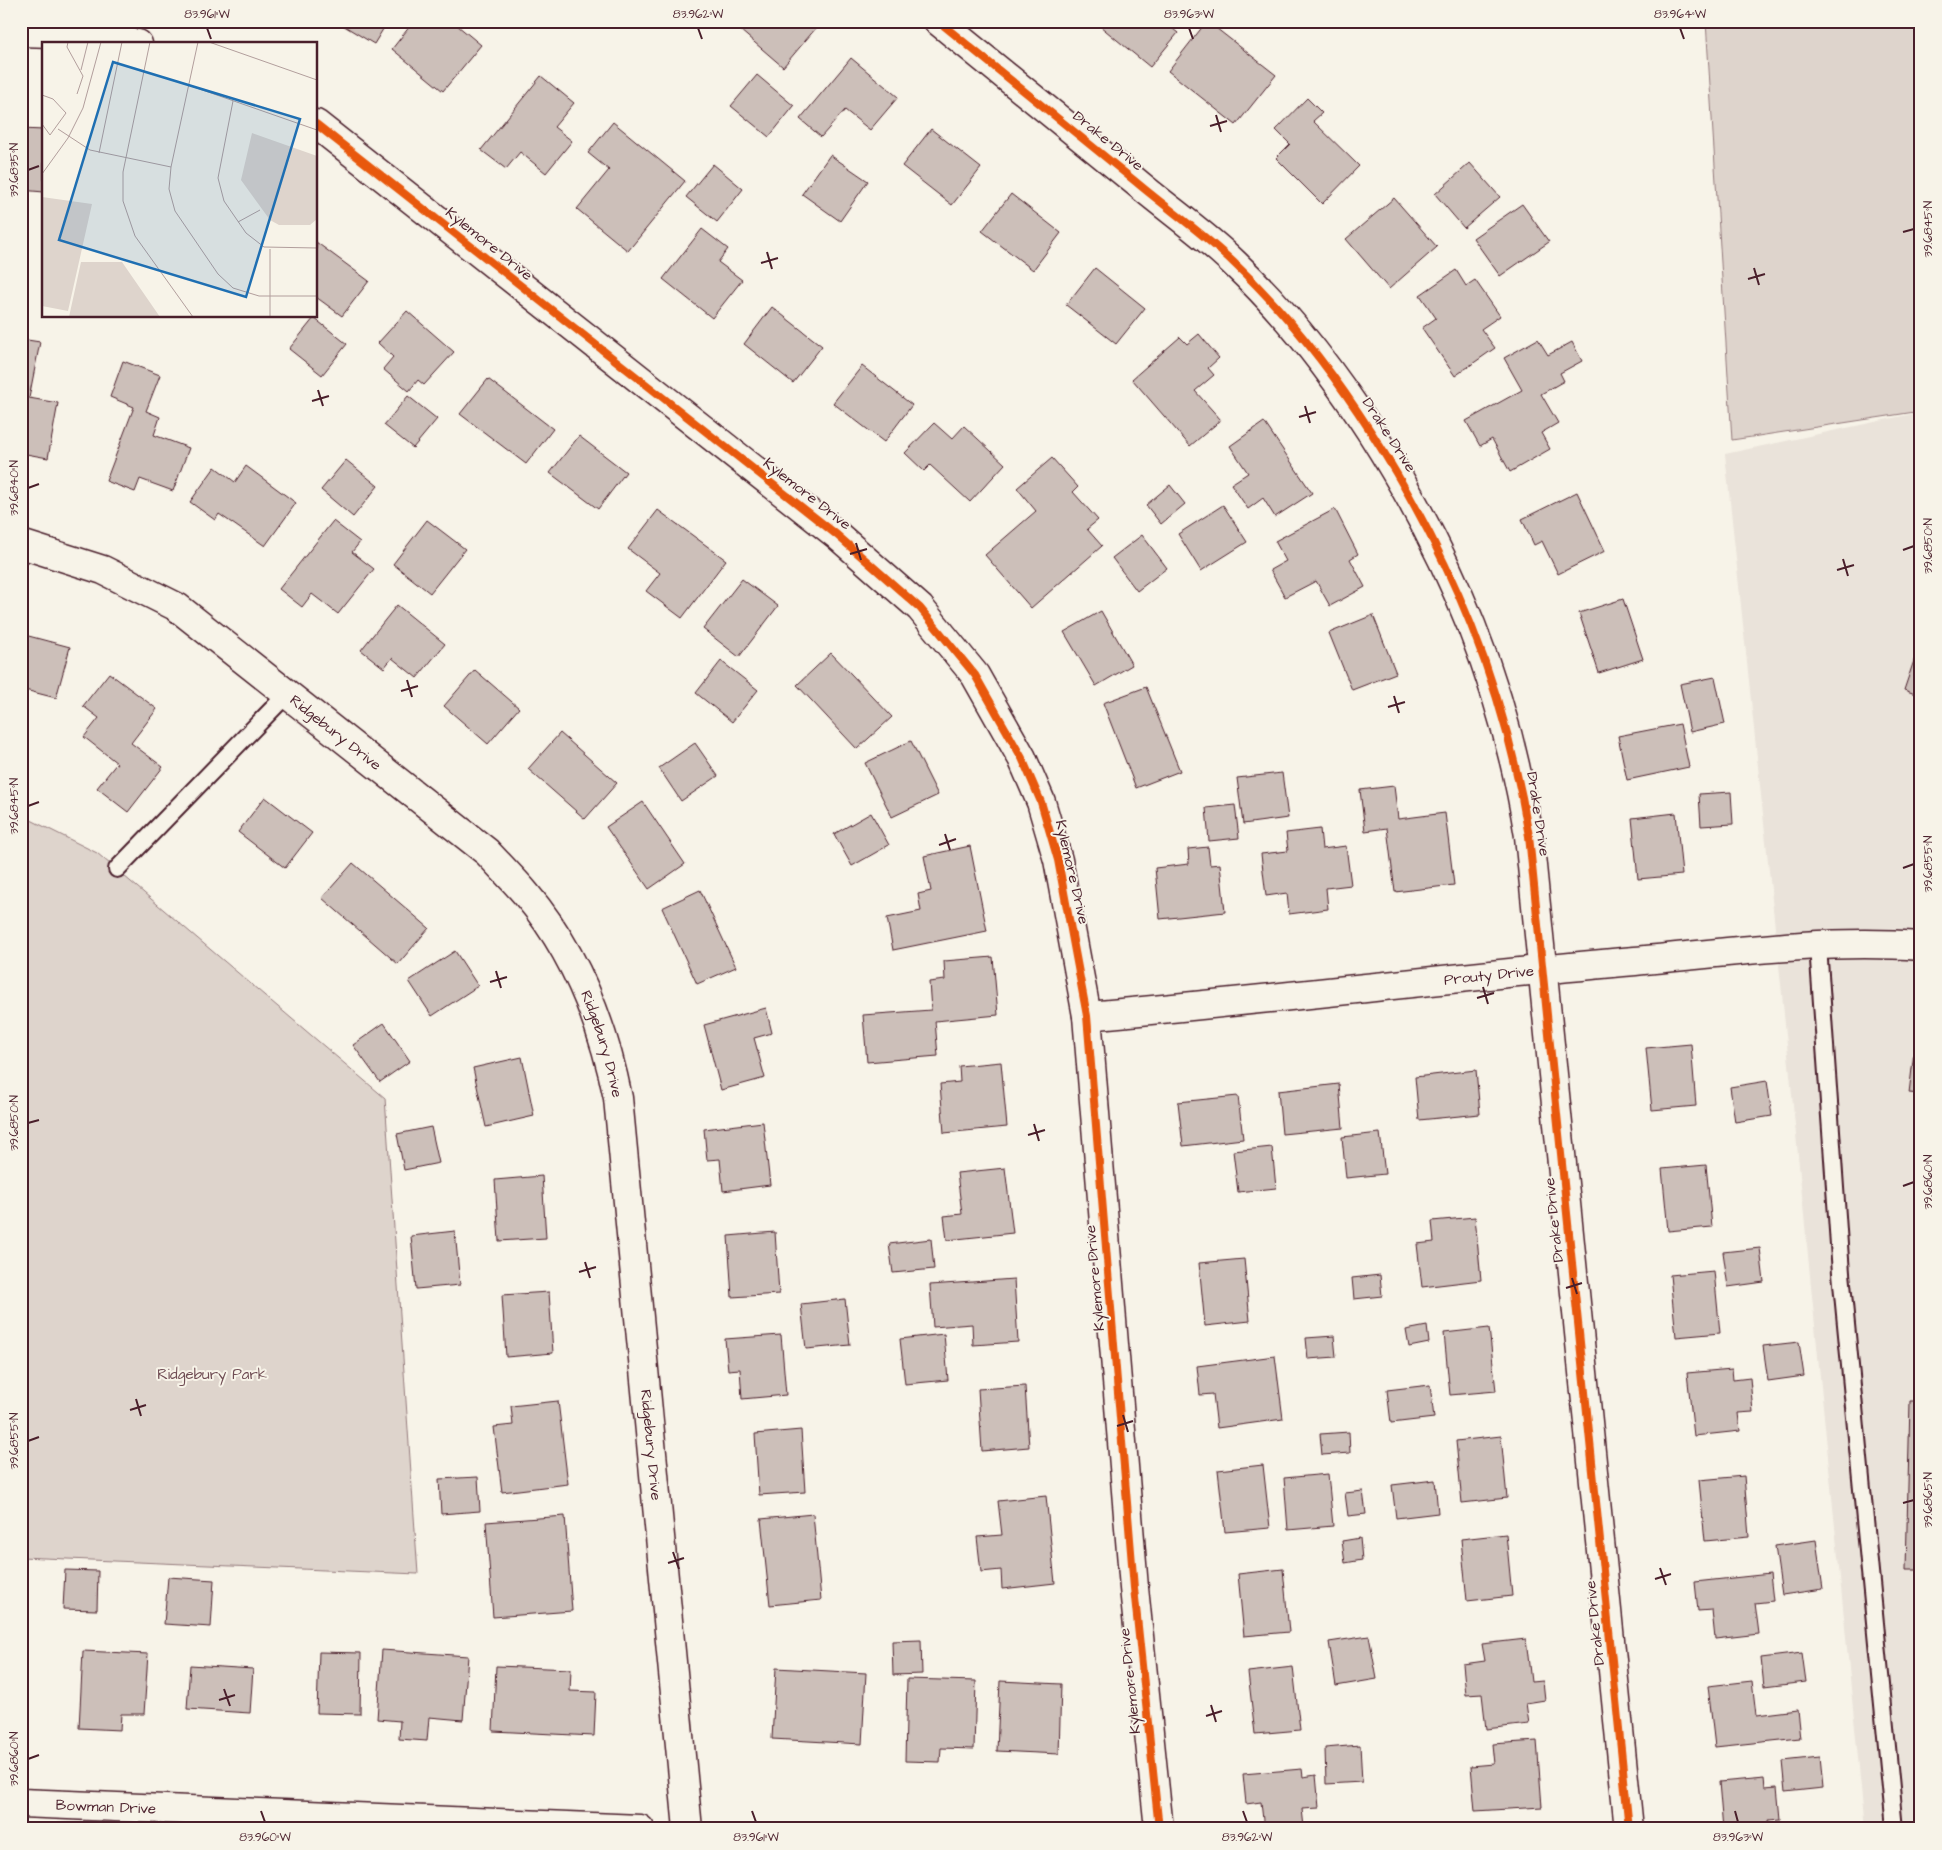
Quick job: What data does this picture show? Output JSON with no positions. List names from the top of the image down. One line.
{"streets":{"street":["Drake Drive","Kylemore Drive","Ridgebury Drive","Prouty Drive","Bowman Drive"]},"crossings":[["Drake Drive","Prouty Drive"],["Kylemore Drive","Prouty Drive"]],"parks":["Ridgebury Park"],"coordinates":["83.961°W","83.962°W","83.963°W","83.964°W","39.6835°N","39.6845°N","39.6840°N","39.6850°N","39.6855°N","39.6860°N","39.6865°N","83.960°W"]}
